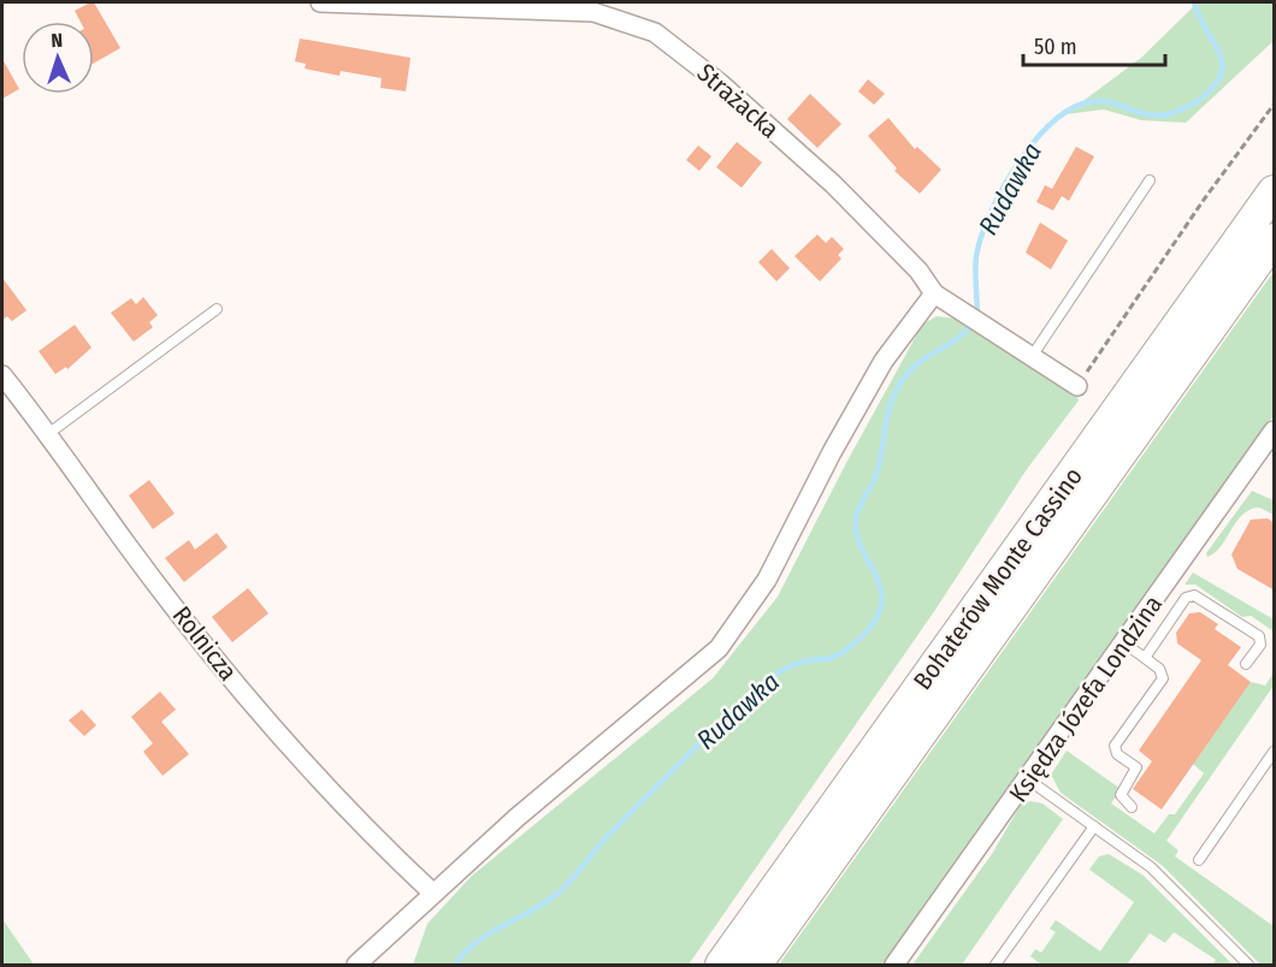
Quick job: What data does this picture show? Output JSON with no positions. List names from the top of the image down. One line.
{"streets":{"highway":["Bohaterów Monte Cassino"],"street":["Strażacka","Rolnicza","Księdza Józefa Londzina"]},"water":["Rudawka"],"scale_bar":"50 m","north":"top"}
